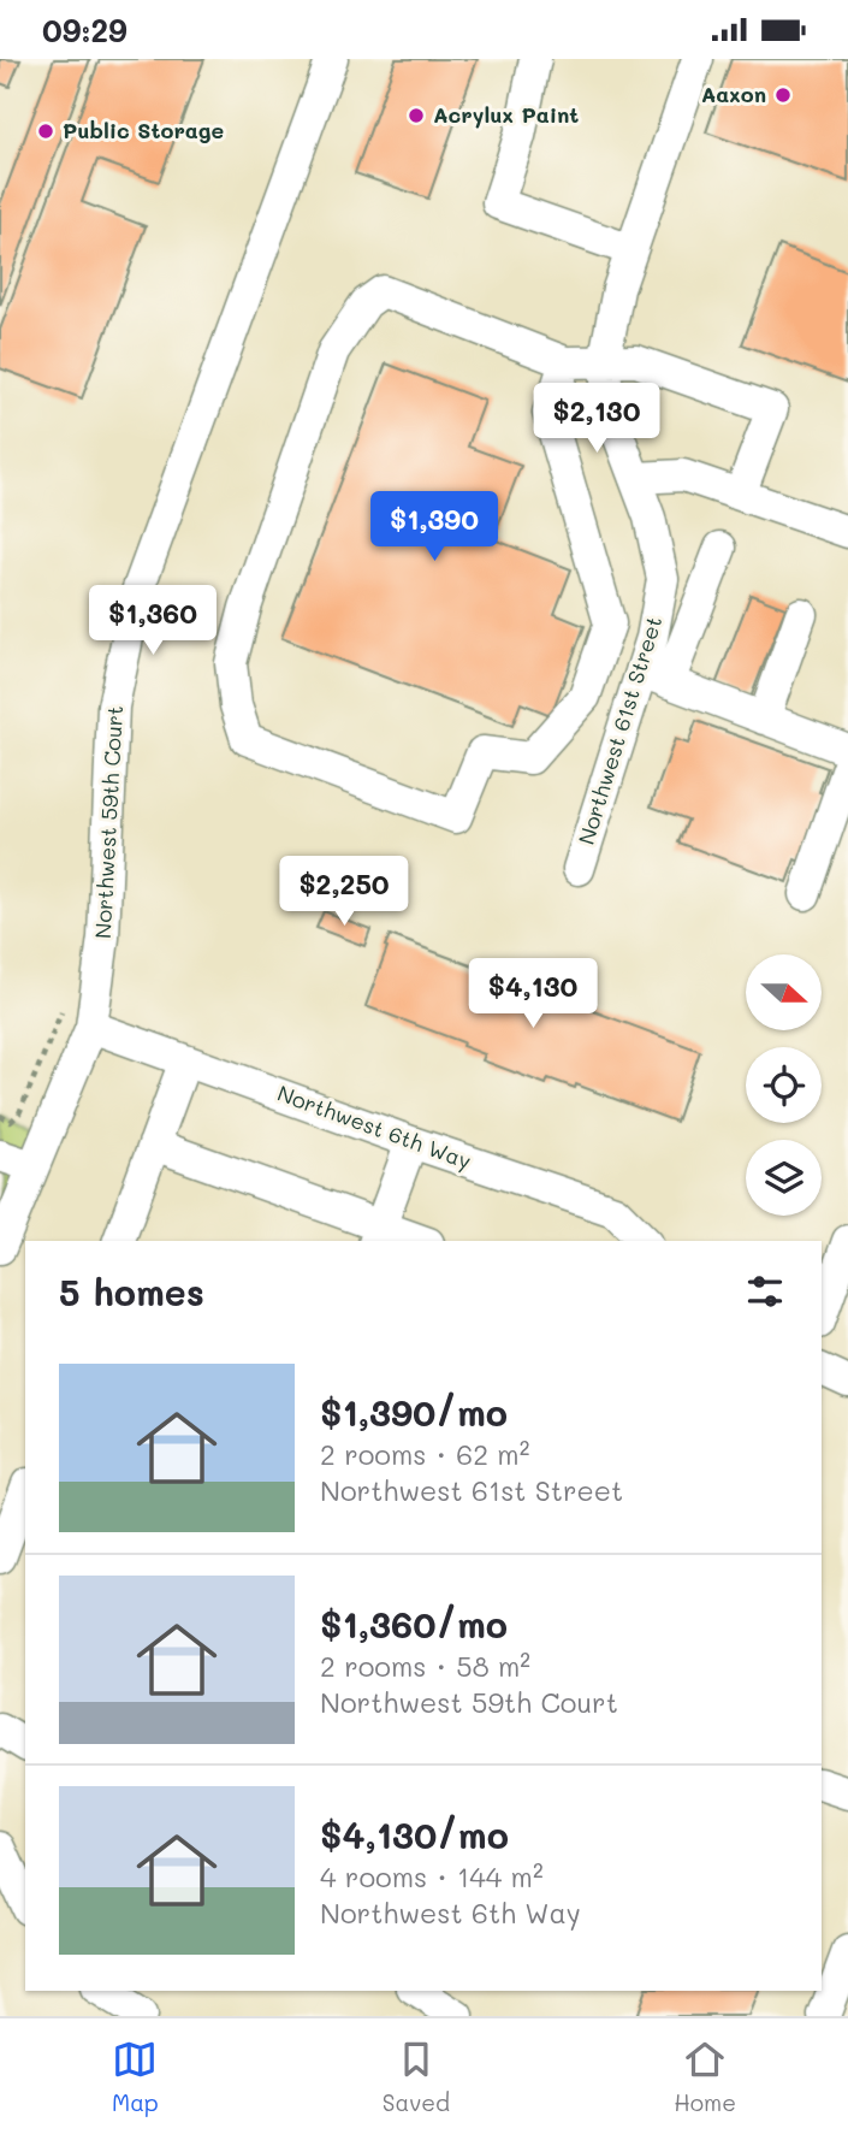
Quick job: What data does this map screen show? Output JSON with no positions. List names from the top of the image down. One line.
{"streets":{"street":["Northwest 61st Street","Northwest 59th Court","Northwest 6th Way"]},"crossings":[["Northwest 59th Court","Northwest 6th Way"]],"places":["Aaxon","Acrylux Paint","Public Storage"],"north":"right","page":{"status":"09:29","price":["$2,130","$1,390","$1,360","$2,250","$4,130"],"heading":"5 homes","list":[{"name":"$1,390/mo","note":"2 rooms · 62 m² · Northwest 61st Street"},{"name":"$1,360/mo","note":"2 rooms · 58 m² · Northwest 59th Court"},{"name":"$4,130/mo","note":"4 rooms · 144 m² · Northwest 6th Way"}],"tabs":["Map","Saved","Home"]}}
